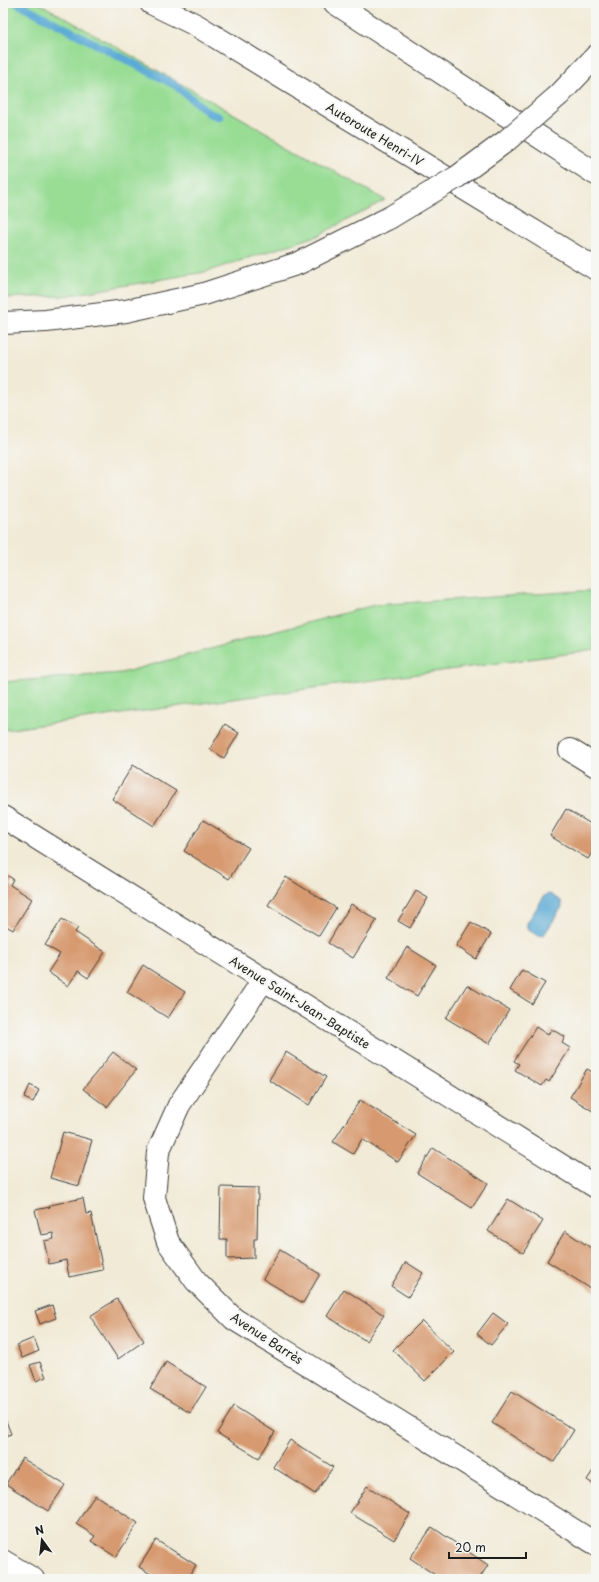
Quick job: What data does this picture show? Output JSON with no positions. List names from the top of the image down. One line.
{"streets":{"main road":["Autoroute Henri-IV","Avenue Saint-Jean-Baptiste","Avenue Barrès"]},"crossings":[["Avenue Saint-Jean-Baptiste","Avenue Barrès"]],"scale_bar":"20 m","north":"top"}
